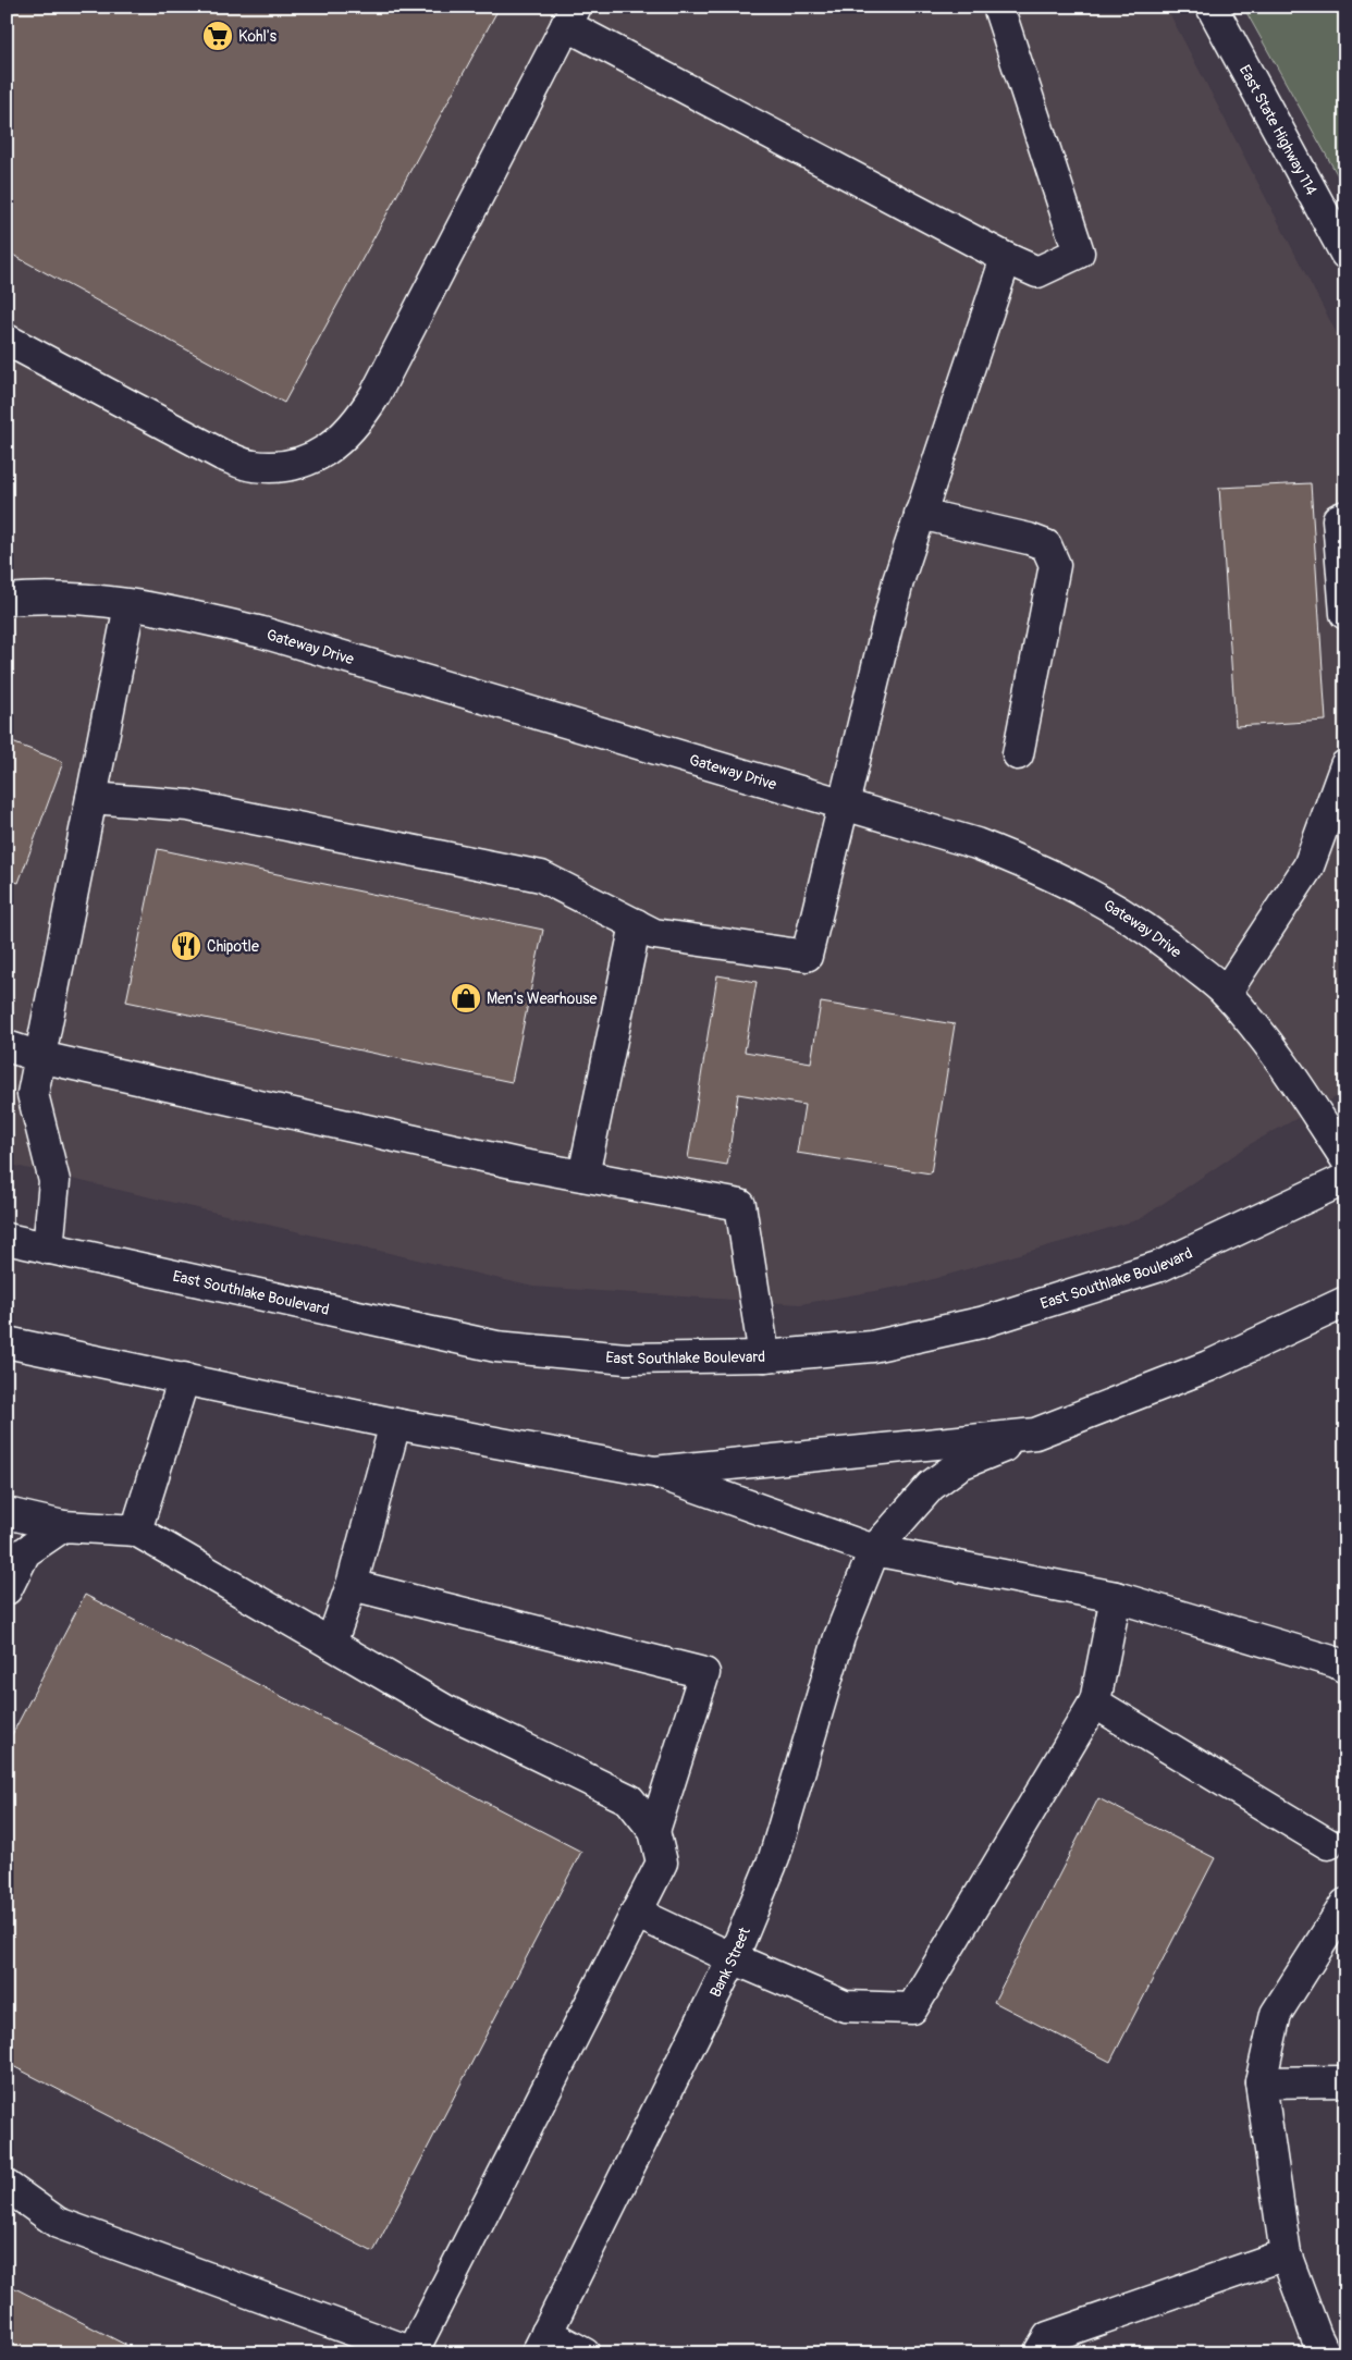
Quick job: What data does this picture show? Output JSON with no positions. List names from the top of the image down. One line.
{"streets":{"main road":["East State Highway 114","Gateway Drive","East Southlake Boulevard","Bank Street"]},"places":{"supermarket":["Kohl's"],"restaurant":["Chipotle"],"shop":["Men's Wearhouse"]}}
